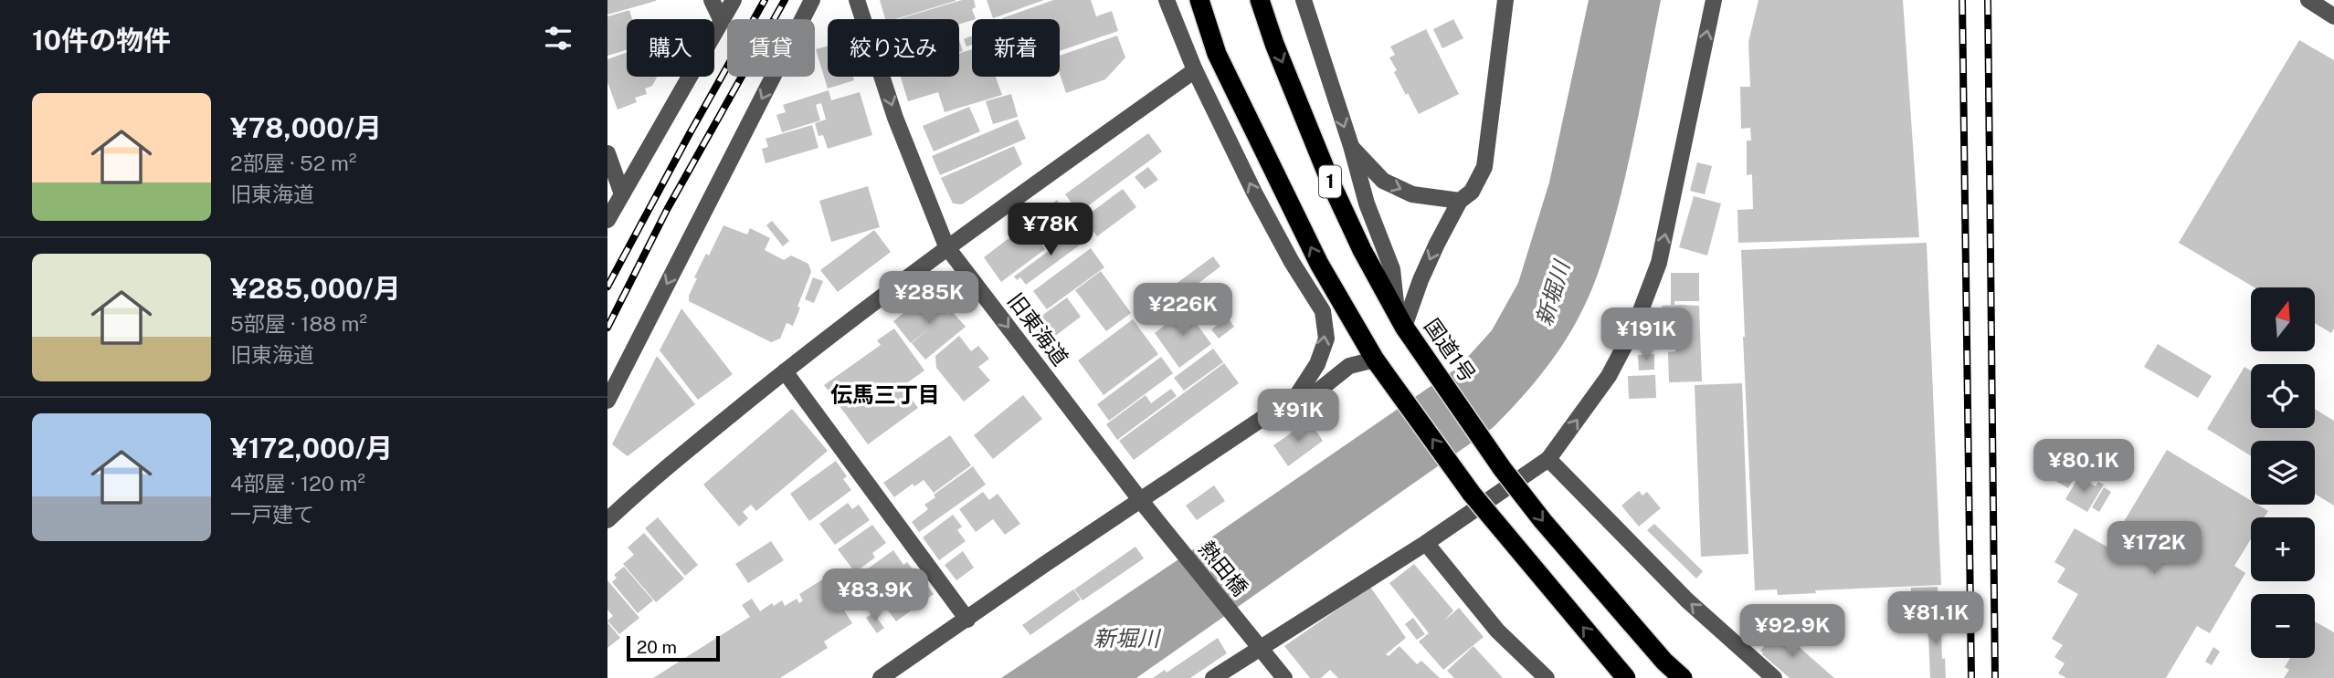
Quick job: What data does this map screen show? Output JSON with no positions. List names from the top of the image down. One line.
{"streets":{"highway":["1","国道1号"],"street":["旧東海道","熱田橋"]},"crossings":[["旧東海道","熱田橋"]],"one_way":["旧東海道"],"districts":["伝馬三丁目"],"water":["新堀川"],"scale_bar":"20 m","north":"top","page":{"heading":"10件の物件","chip":["購入","賃貸","絞り込み","新着"],"list":[{"name":"¥78,000/月","note":"2部屋 · 52 m² · 旧東海道"},{"name":"¥285,000/月","note":"5部屋 · 188 m² · 旧東海道"},{"name":"¥172,000/月","note":"4部屋 · 120 m² · 一戸建て"}],"price":["¥78K","¥285K","¥226K","¥191K","¥91K","¥80.1K","¥172K","¥83.9K","¥81.1K","¥92.9K"],"map_buttons":["+","−"],"scale":"20 m"}}
